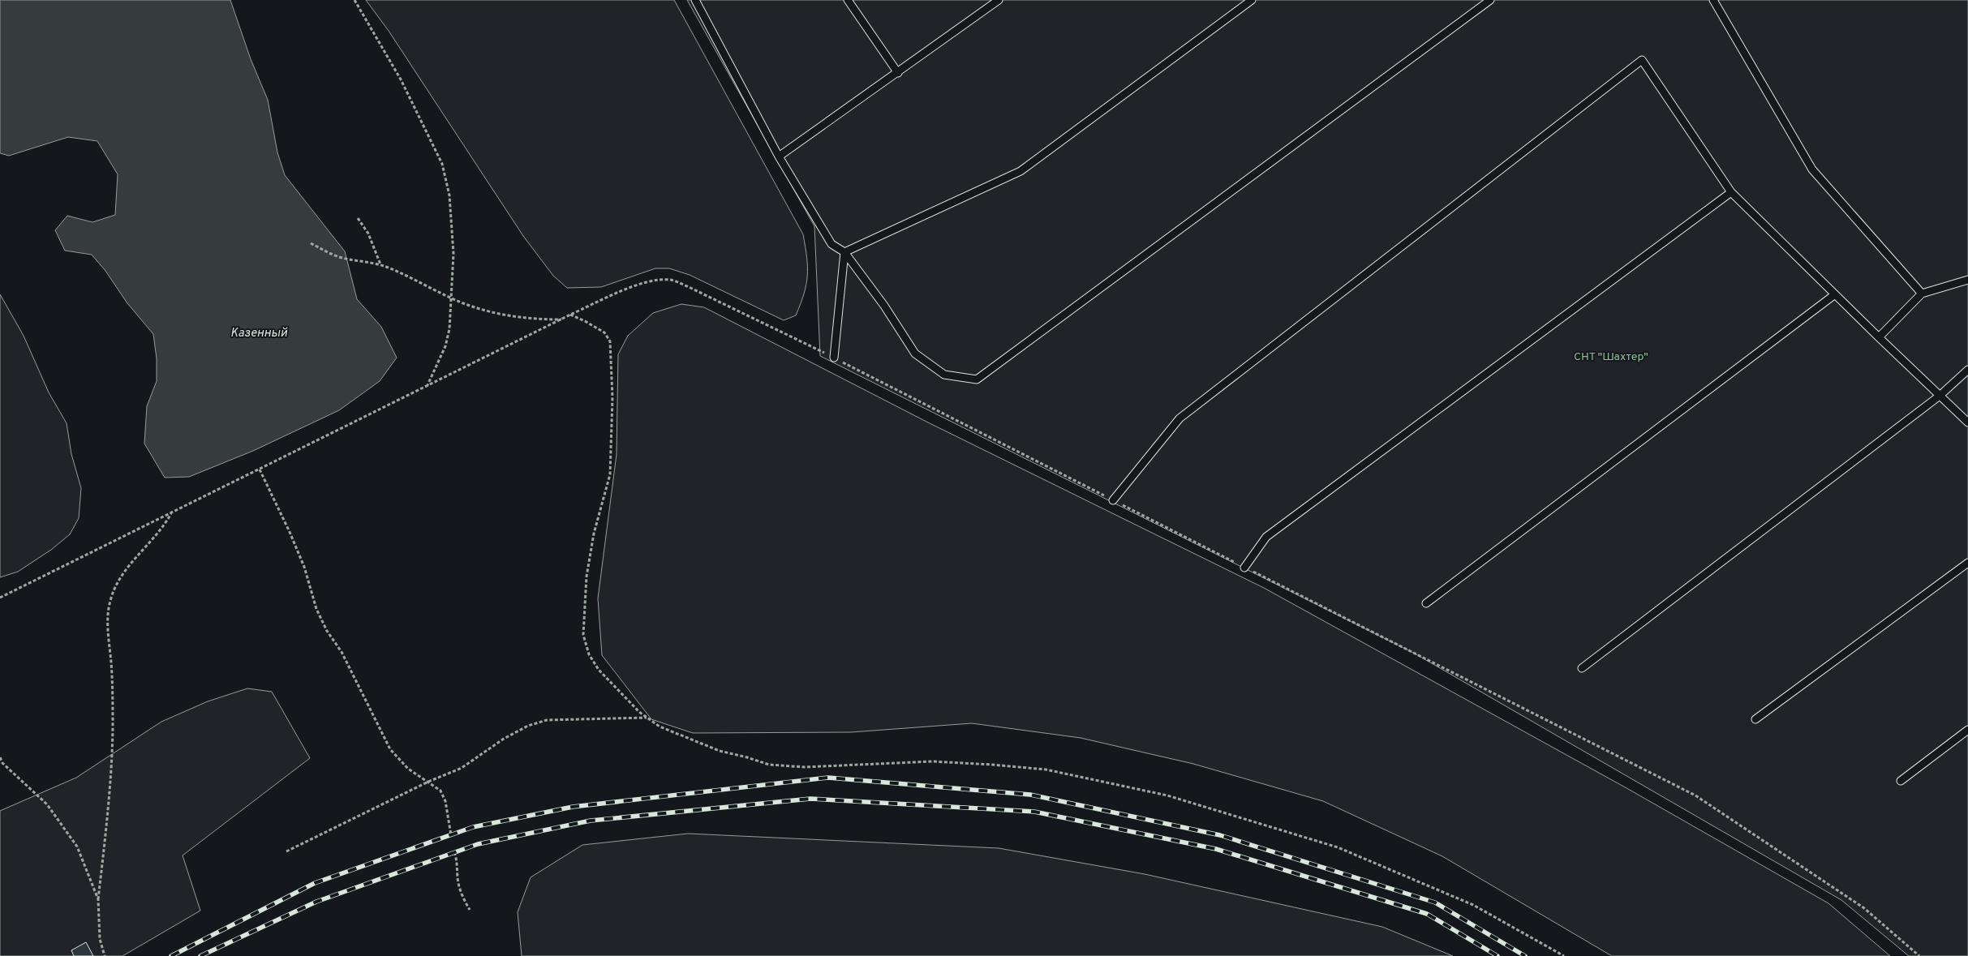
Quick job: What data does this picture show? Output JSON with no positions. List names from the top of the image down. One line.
{"water":["Казенный"],"parks":["СНТ \"Шахтер\""]}
